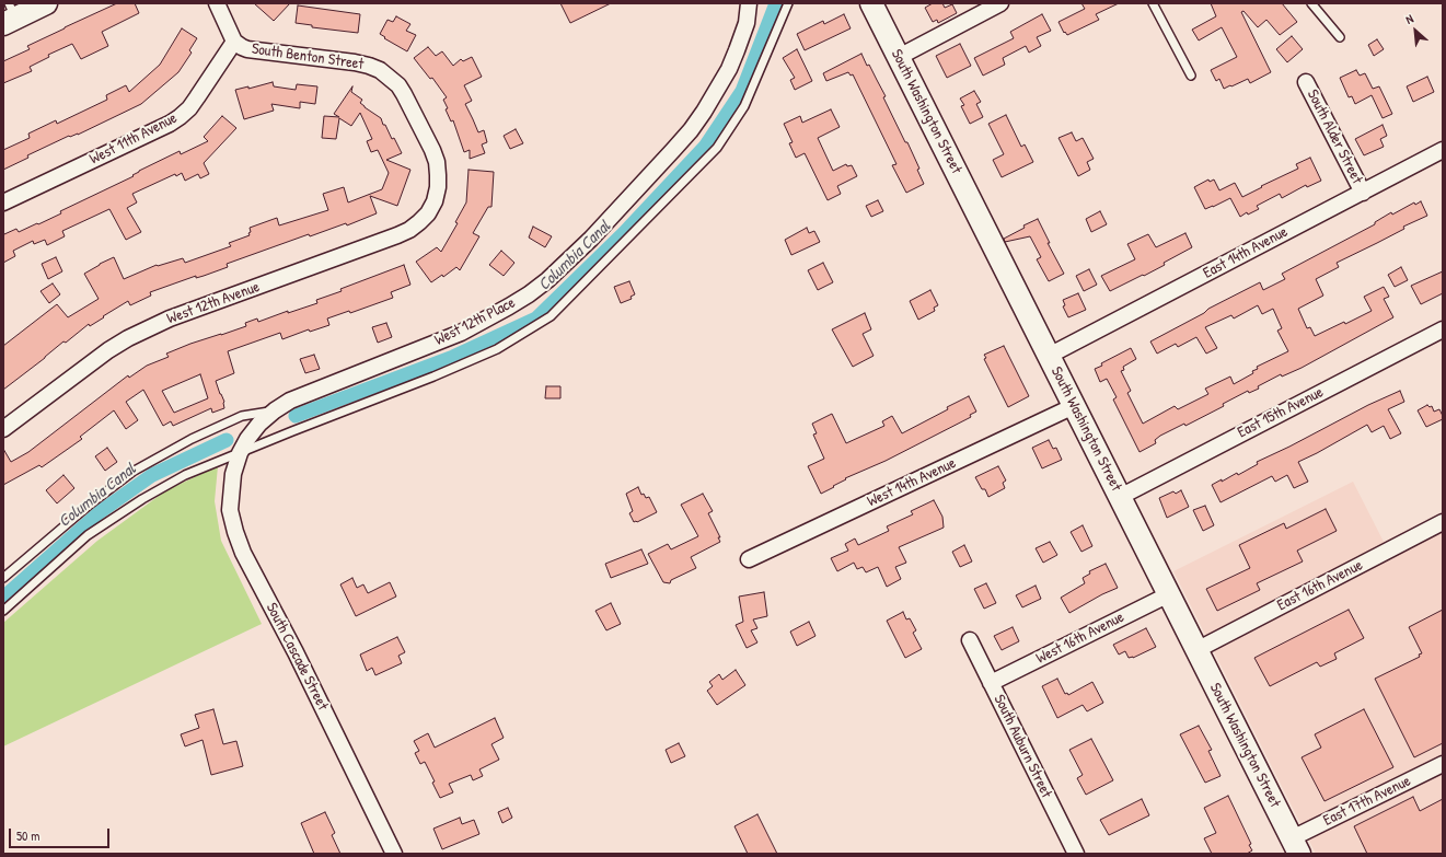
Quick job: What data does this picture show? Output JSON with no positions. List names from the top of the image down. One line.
{"streets":{"main road":["South Washington Street"],"street":["South Benton Street","South Alder Street","West 11th Avenue","East 14th Avenue","West 12th Avenue","West 12th Place","East 15th Avenue","West 14th Avenue","East 16th Avenue","West 16th Avenue","South Cascade Street","South Auburn Street","East 17th Avenue"]},"crossings":[["South Benton Street","West 11th Avenue"],["South Benton Street","West 12th Avenue"],["South Washington Street","East 14th Avenue"],["South Washington Street","East 15th Avenue"],["South Washington Street","West 14th Avenue"],["South Washington Street","East 16th Avenue"],["South Washington Street","West 16th Avenue"],["South Washington Street","East 17th Avenue"],["South Alder Street","East 14th Avenue"],["West 12th Place","South Cascade Street"],["West 16th Avenue","South Auburn Street"]],"water":["Columbia Canal"],"scale_bar":"50 m","north":"top left"}
